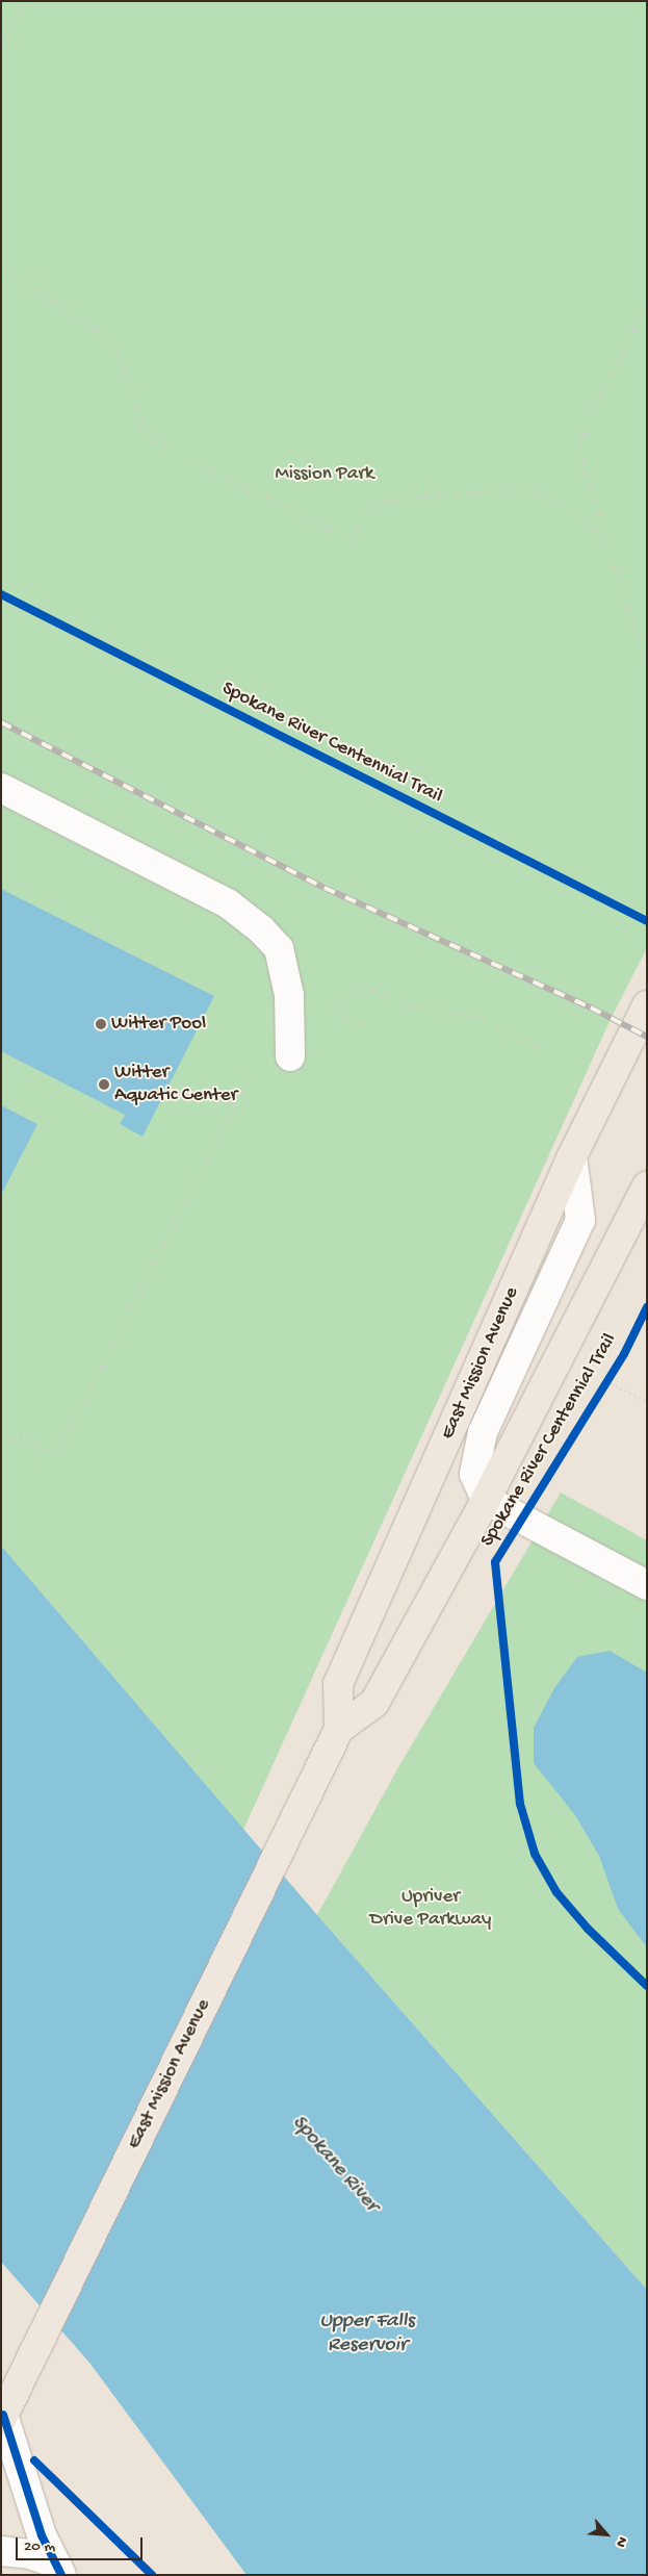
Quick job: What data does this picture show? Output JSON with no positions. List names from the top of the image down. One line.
{"streets":{"main road":["East Mission Avenue"],"cycle path":["Spokane River Centennial Trail"]},"water":["Spokane River","Upper Falls Reservoir"],"parks":["Mission Park","Upriver Drive Parkway"],"places":["Witter Pool","Witter Aquatic Center"],"scale_bar":"20 m","north":"bottom right"}
